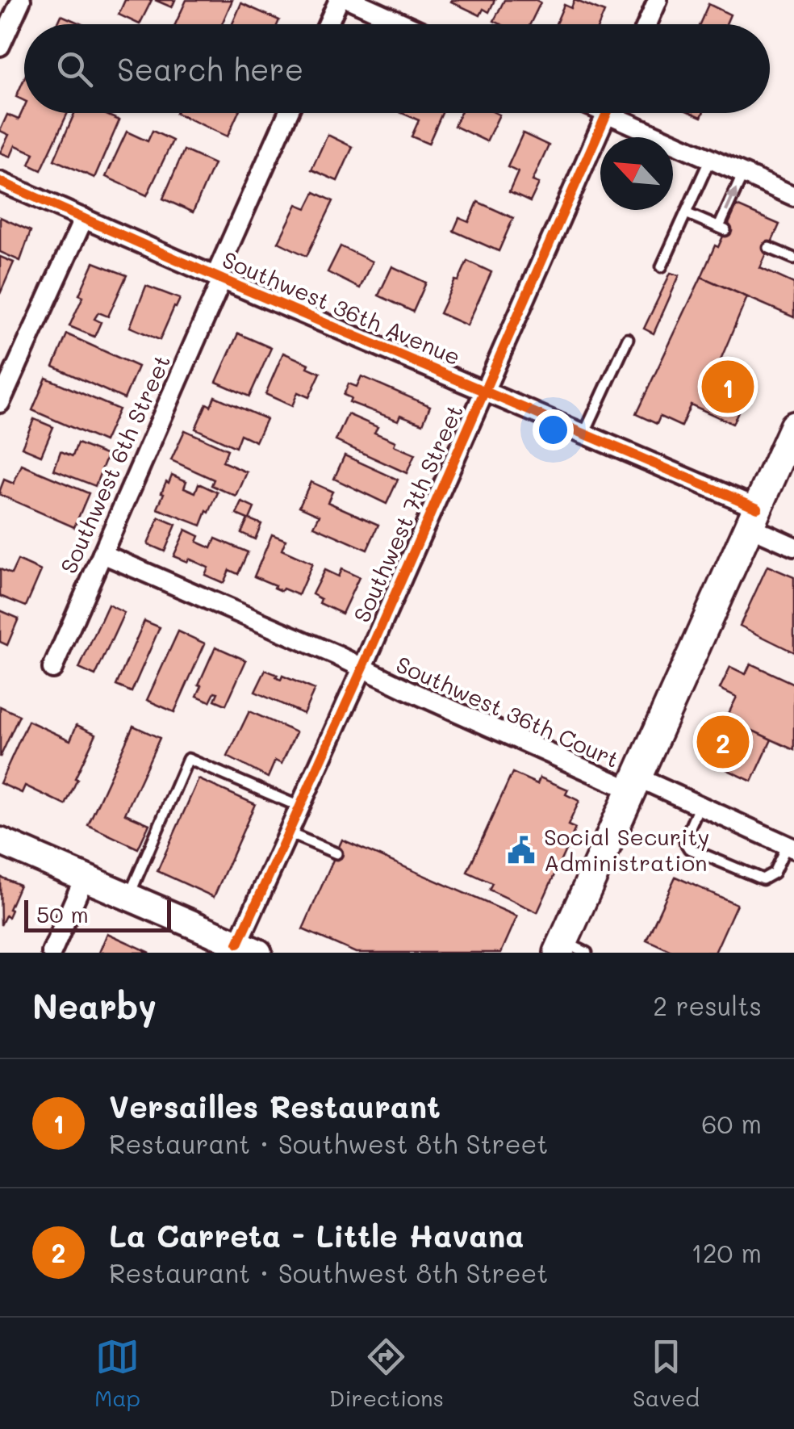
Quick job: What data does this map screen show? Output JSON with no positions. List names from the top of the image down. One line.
{"streets":{"street":["Southwest 36th Avenue","Southwest 6th Street","Southwest 7th Street","Southwest 36th Court"]},"crossings":[["Southwest 36th Avenue","Southwest 6th Street"],["Southwest 36th Avenue","Southwest 7th Street"],["Southwest 6th Street","Southwest 36th Court"],["Southwest 7th Street","Southwest 36th Court"]],"places":{"public building":["Social Security Administration"]},"scale_bar":"50 m","north":"top left","page":{"search":"Search here","pins":["1","2"],"scale":"50 m","heading":["Nearby","2 results"],"list":[{"mark":"1","name":"Versailles Restaurant","note":"Restaurant · Southwest 8th Street","value":"60 m"},{"mark":"2","name":"La Carreta - Little Havana","note":"Restaurant · Southwest 8th Street","value":"120 m"}],"nav":["Map","Directions","Saved"]}}
